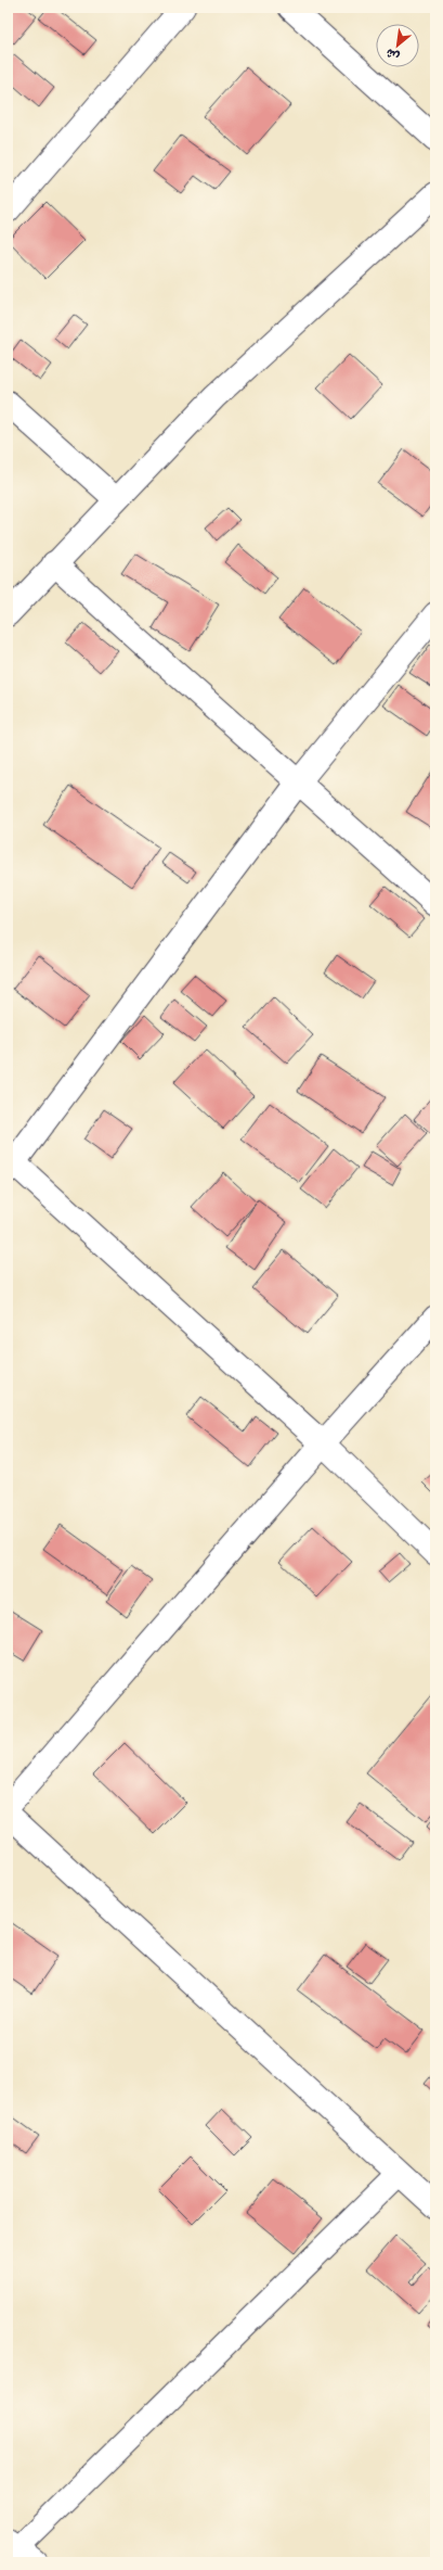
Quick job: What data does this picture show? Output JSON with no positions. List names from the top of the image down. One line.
{"north":"bottom left"}
